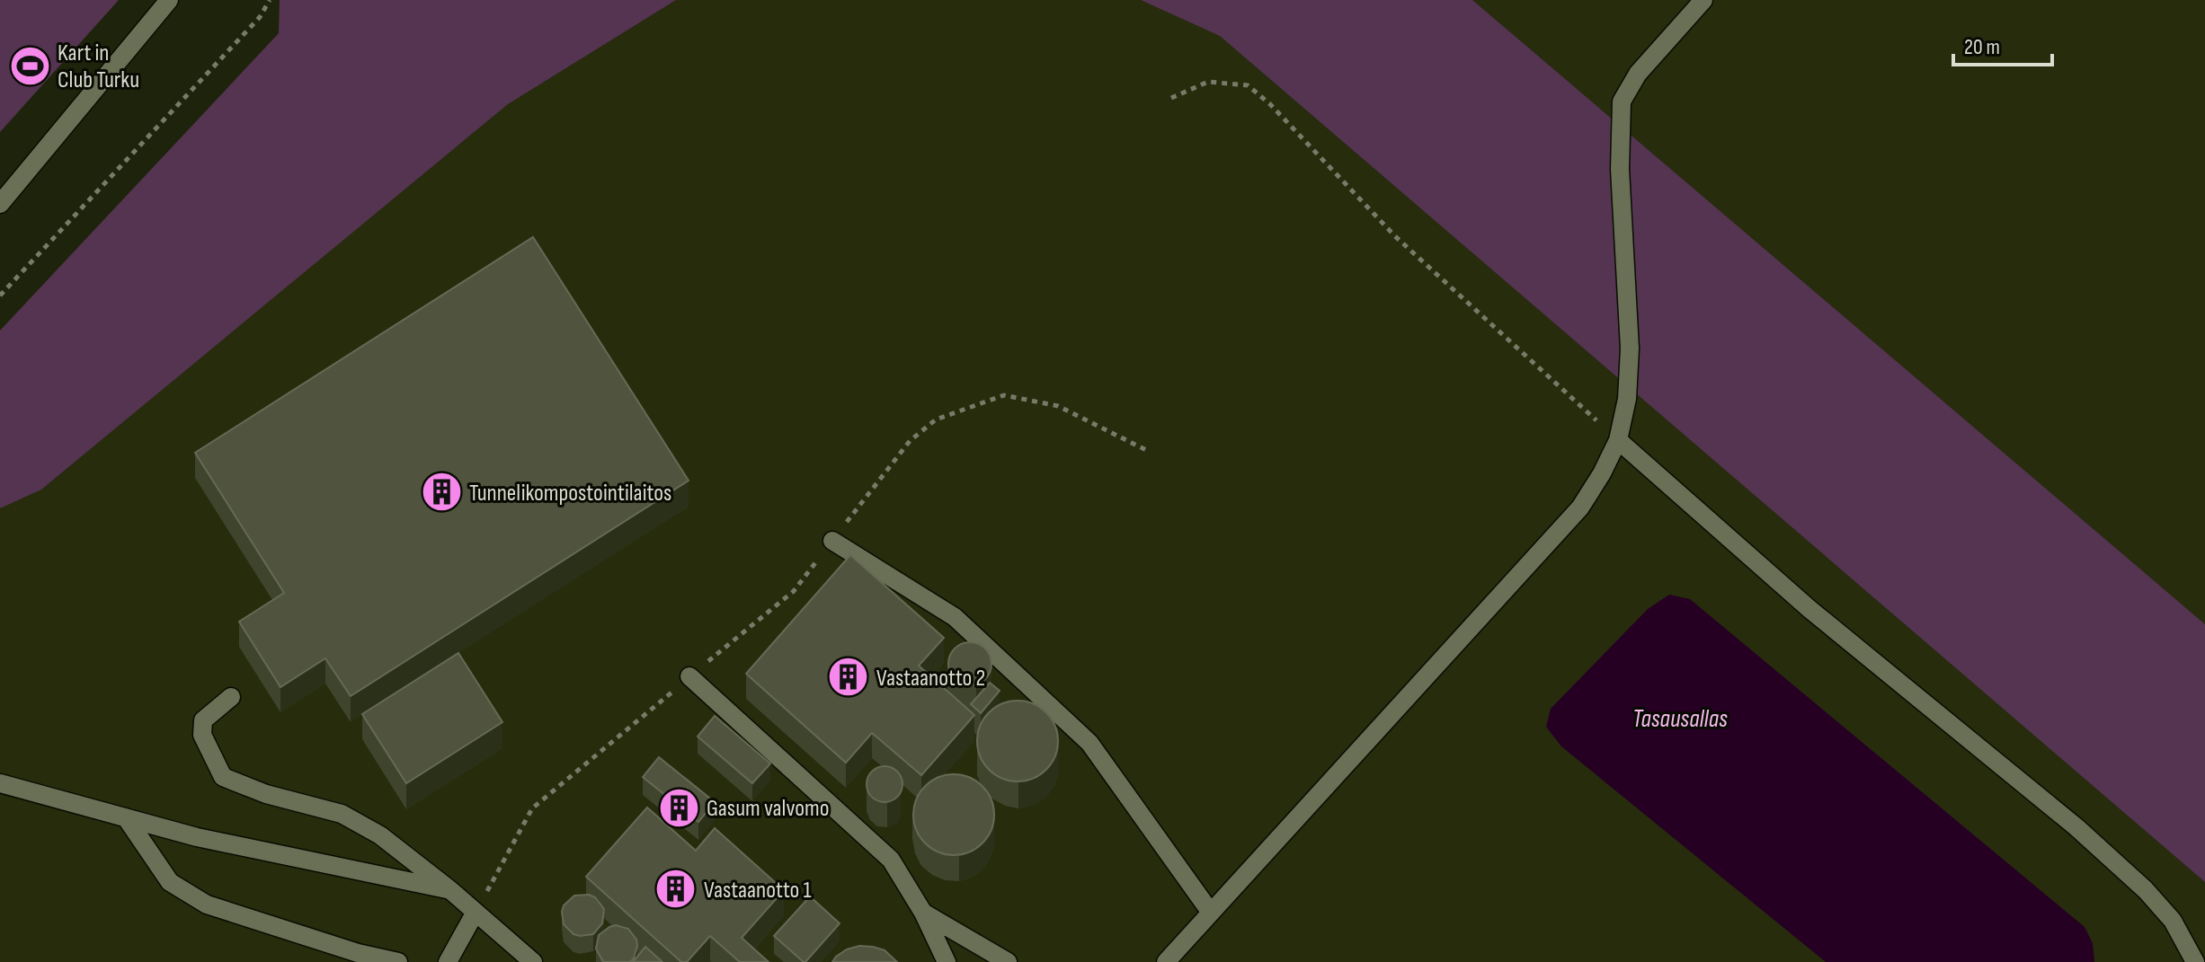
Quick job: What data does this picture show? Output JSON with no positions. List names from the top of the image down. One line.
{"water":["Tasausallas"],"places":{"sports":["Kart in Club Turku"],"building":["Tunnelikompostointilaitos","Vastaanotto 2","Gasum valvomo","Vastaanotto 1"]},"scale_bar":"20 m"}
